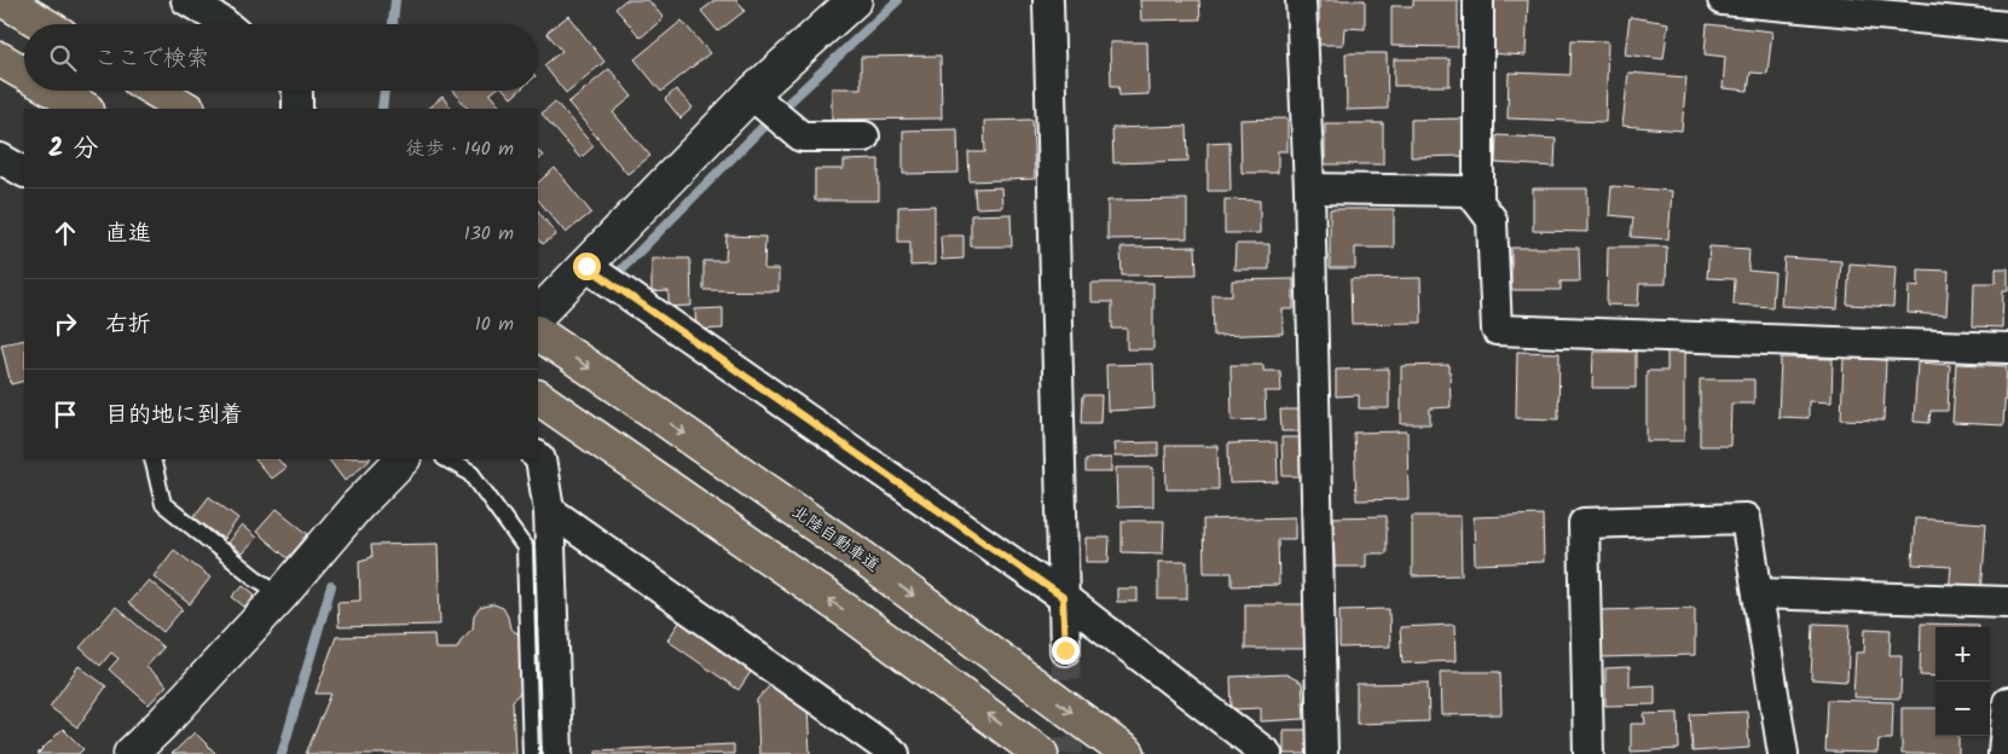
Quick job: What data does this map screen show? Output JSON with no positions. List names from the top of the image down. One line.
{"streets":{"highway":["北陸自動車道"]},"page":{"search":"ここで検索","heading":["2 分","徒歩 · 140 m"],"list":[["直進","130 m"],["右折","10 m"],"目的地に到着"],"map_buttons":["+","−"]}}
